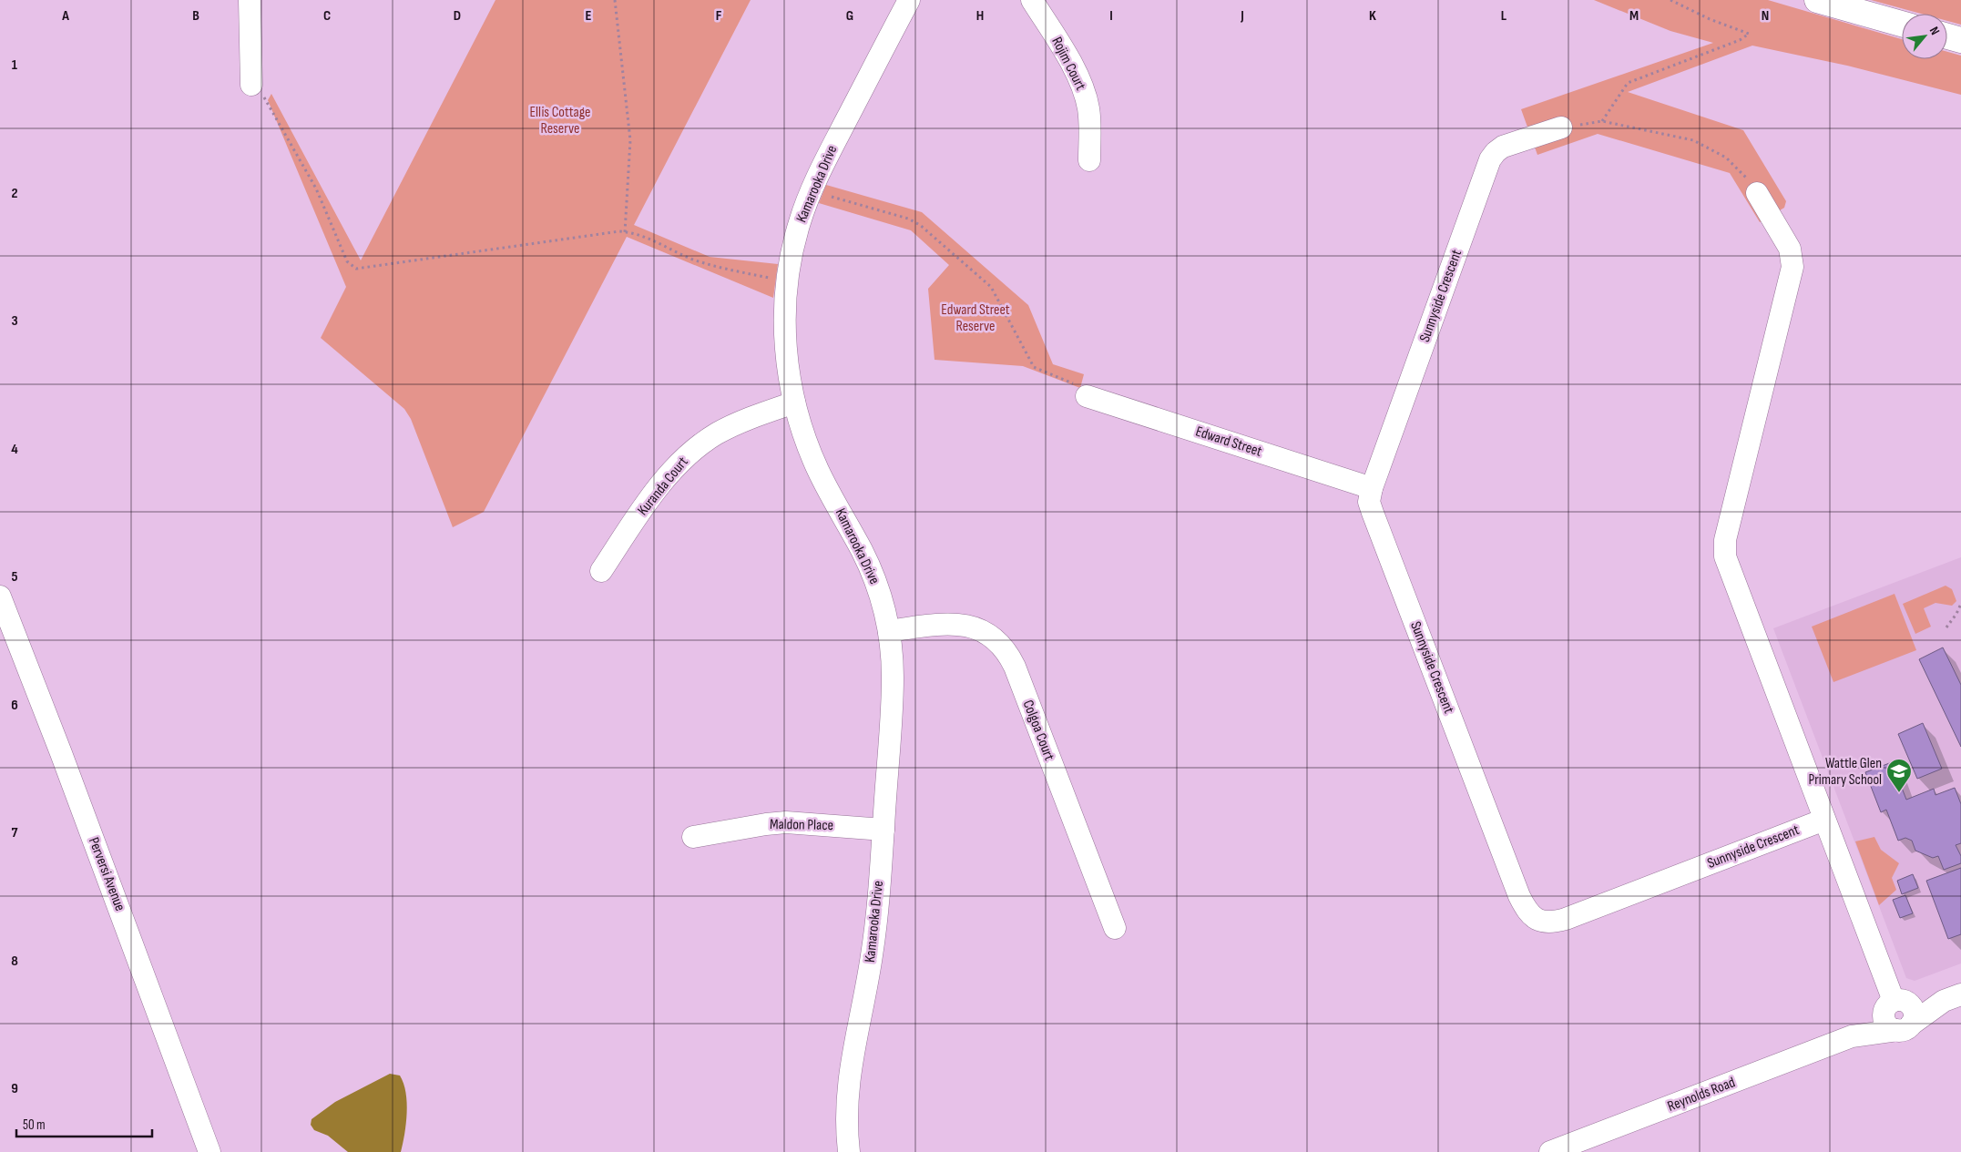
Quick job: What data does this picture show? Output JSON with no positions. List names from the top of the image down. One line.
{"streets":{"street":["Rojim Court","Kamarooka Drive","Sunnyside Crescent","Edward Street","Kuranda Court","Colgoa Court","Maldon Place","Perversi Avenue","Reynolds Road"]},"crossings":[["Kamarooka Drive","Kuranda Court"],["Kamarooka Drive","Colgoa Court"],["Kamarooka Drive","Maldon Place"],["Sunnyside Crescent","Edward Street"]],"parks":["Ellis Cottage Reserve","Edward Street Reserve"],"places":{"school or university":["Wattle Glen Primary School"]},"scale_bar":"50 m","north":"top right","grid":{"columns":["A","B","C","D","E","F","G","H","I","J","K","L","M","N"],"rows":["1","2","3","4","5","6","7","8","9"]}}
